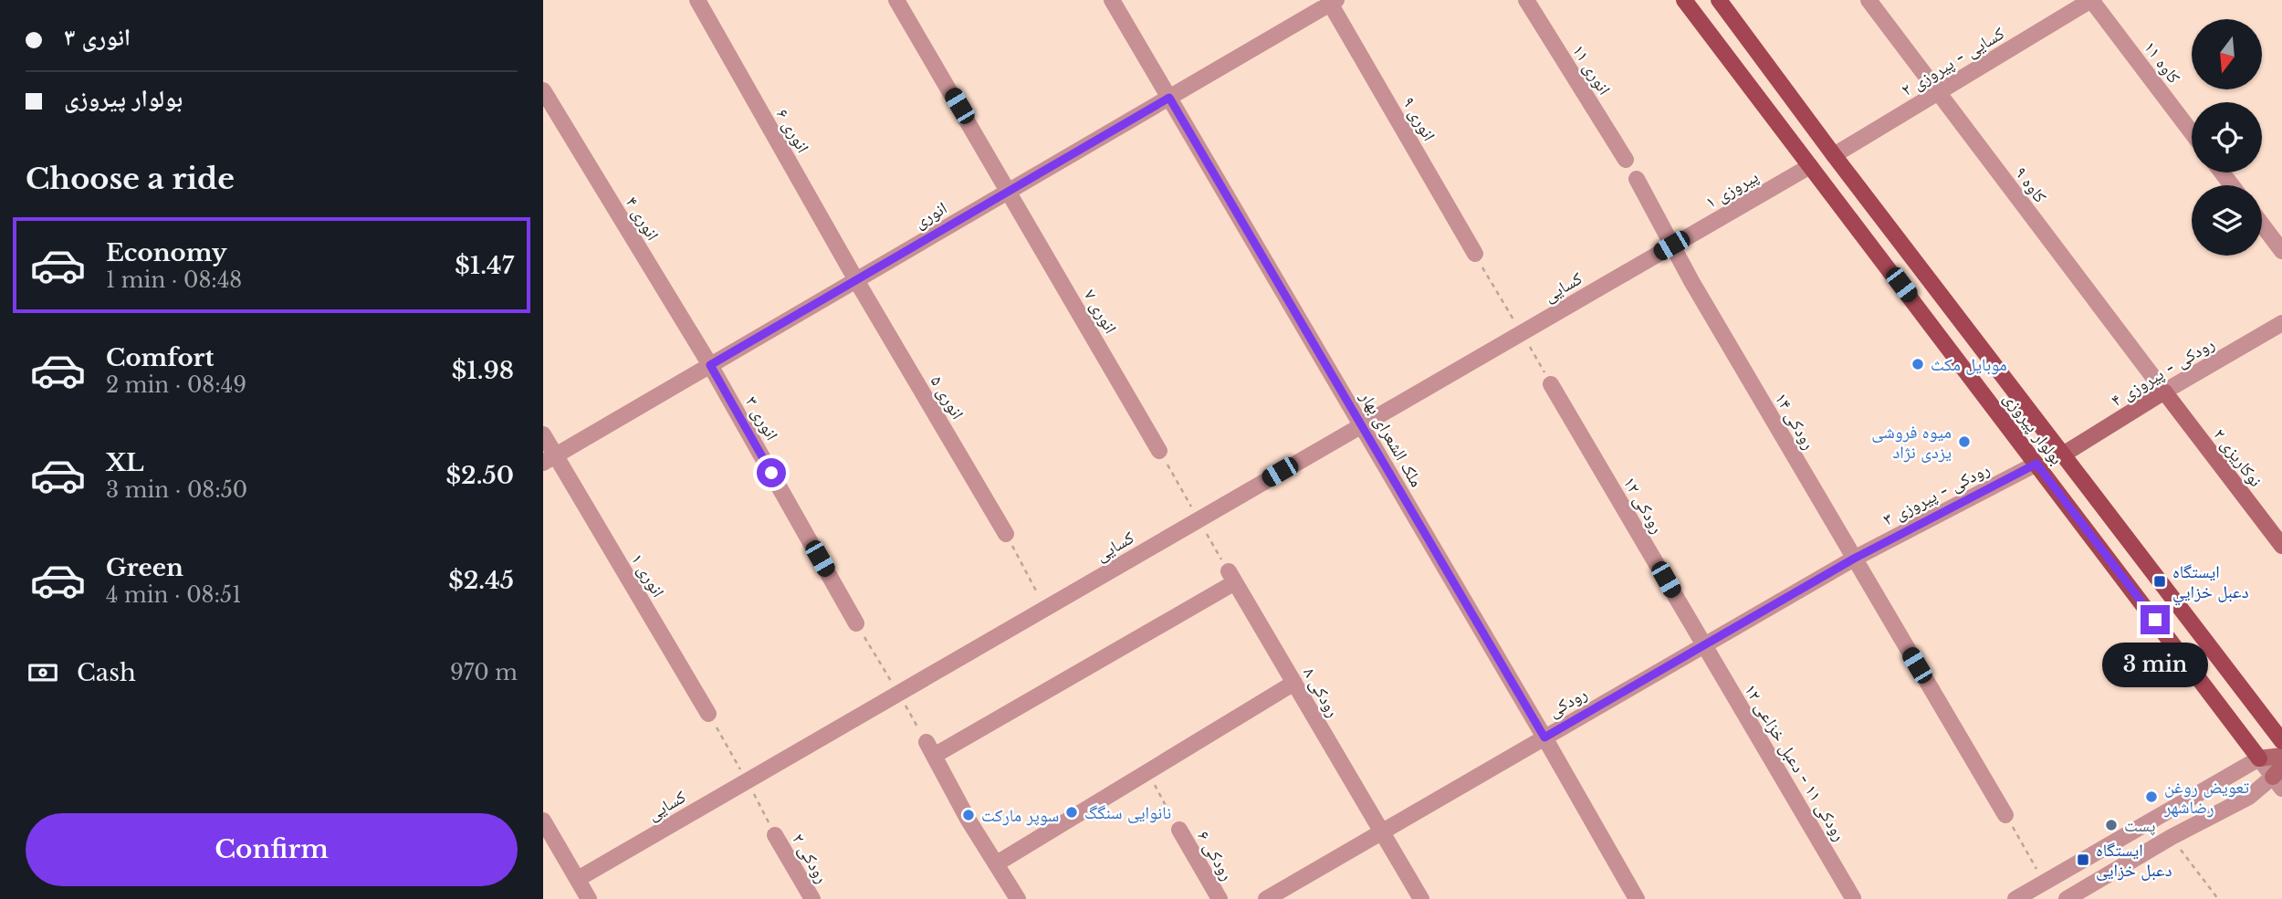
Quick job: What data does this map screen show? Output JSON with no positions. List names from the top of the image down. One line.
{"streets":{"main road":["بولوار پیروزی"],"street":["کسایی - پیروزی ۲","کاوه ۱۱","انوری ۱۱","انوری ۹","انوری ۶","کاوه ۹","پیروزی ۱","انوری","انوری ۴","کسایی","انوری ۷","رودکی - پیروزی ۴","انوری ۵","انوری ۳","رودکی ۱۴","ملک الشعرای بهار","نوکاریزی ۲","رودکی - پیروزی ۳","رودکی ۱۲","انوری ۱","رودکی ۸","رودکی","رودکی ۱۱ - دعبل خزاعی ۱۲","رودکی ۶","رودکی ۲"]},"crossings":[["کسایی - پیروزی ۲","کاوه ۱۱"],["کسایی - پیروزی ۲","کاوه ۹"],["کسایی - پیروزی ۲","بولوار پیروزی"],["انوری ۹","انوری"],["انوری ۶","انوری"],["انوری ۶","انوری ۵"],["کاوه ۹","رودکی - پیروزی ۴"],["کاوه ۹","نوکاریزی ۲"],["پیروزی ۱","کسایی"],["پیروزی ۱","رودکی ۱۴"],["پیروزی ۱","بولوار پیروزی"],["انوری","انوری ۴"],["انوری","انوری ۷"],["انوری","انوری ۵"],["انوری","انوری ۳"],["انوری","ملک الشعرای بهار"],["انوری","انوری ۱"],["انوری ۴","انوری ۳"],["کسایی","رودکی ۱۴"],["کسایی","ملک الشعرای بهار"],["رودکی - پیروزی ۴","بولوار پیروزی"],["رودکی - پیروزی ۴","نوکاریزی ۲"],["رودکی ۱۴","رودکی - پیروزی ۳"],["رودکی ۱۴","رودکی"],["بولوار پیروزی","رودکی - پیروزی ۳"],["ملک الشعرای بهار","رودکی"],["رودکی - پیروزی ۳","رودکی"],["رودکی ۱۲","رودکی"],["رودکی ۱۲","رودکی ۱۱ - دعبل خزاعی ۱۲"],["رودکی ۸","رودکی"],["رودکی","رودکی ۱۱ - دعبل خزاعی ۱۲"]],"places":{"other":["موبایل مکث","میوه فروشی یزدی نژاد","تعویض روغن رضاشهر","نانوایی سنگگ","سوپر مارکت","پست"],"transit":["ايستگاه دعبل خزايي","ایستگاه دعبل خزایی"]},"north":"bottom","page":{"banner":["انوری ۳","بولوار پیروزی"],"heading":"Choose a ride","list":[{"name":"Economy","note":"1 min · 08:48","value":"$1.47"},{"name":"Comfort","note":"2 min · 08:49","value":"$1.98"},{"name":"XL","note":"3 min · 08:50","value":"$2.50"},{"name":"Green","note":"4 min · 08:51","value":"$2.45"}],"pay":["Cash","970 m"],"bubble":"3 min","buttons":"Confirm"}}
